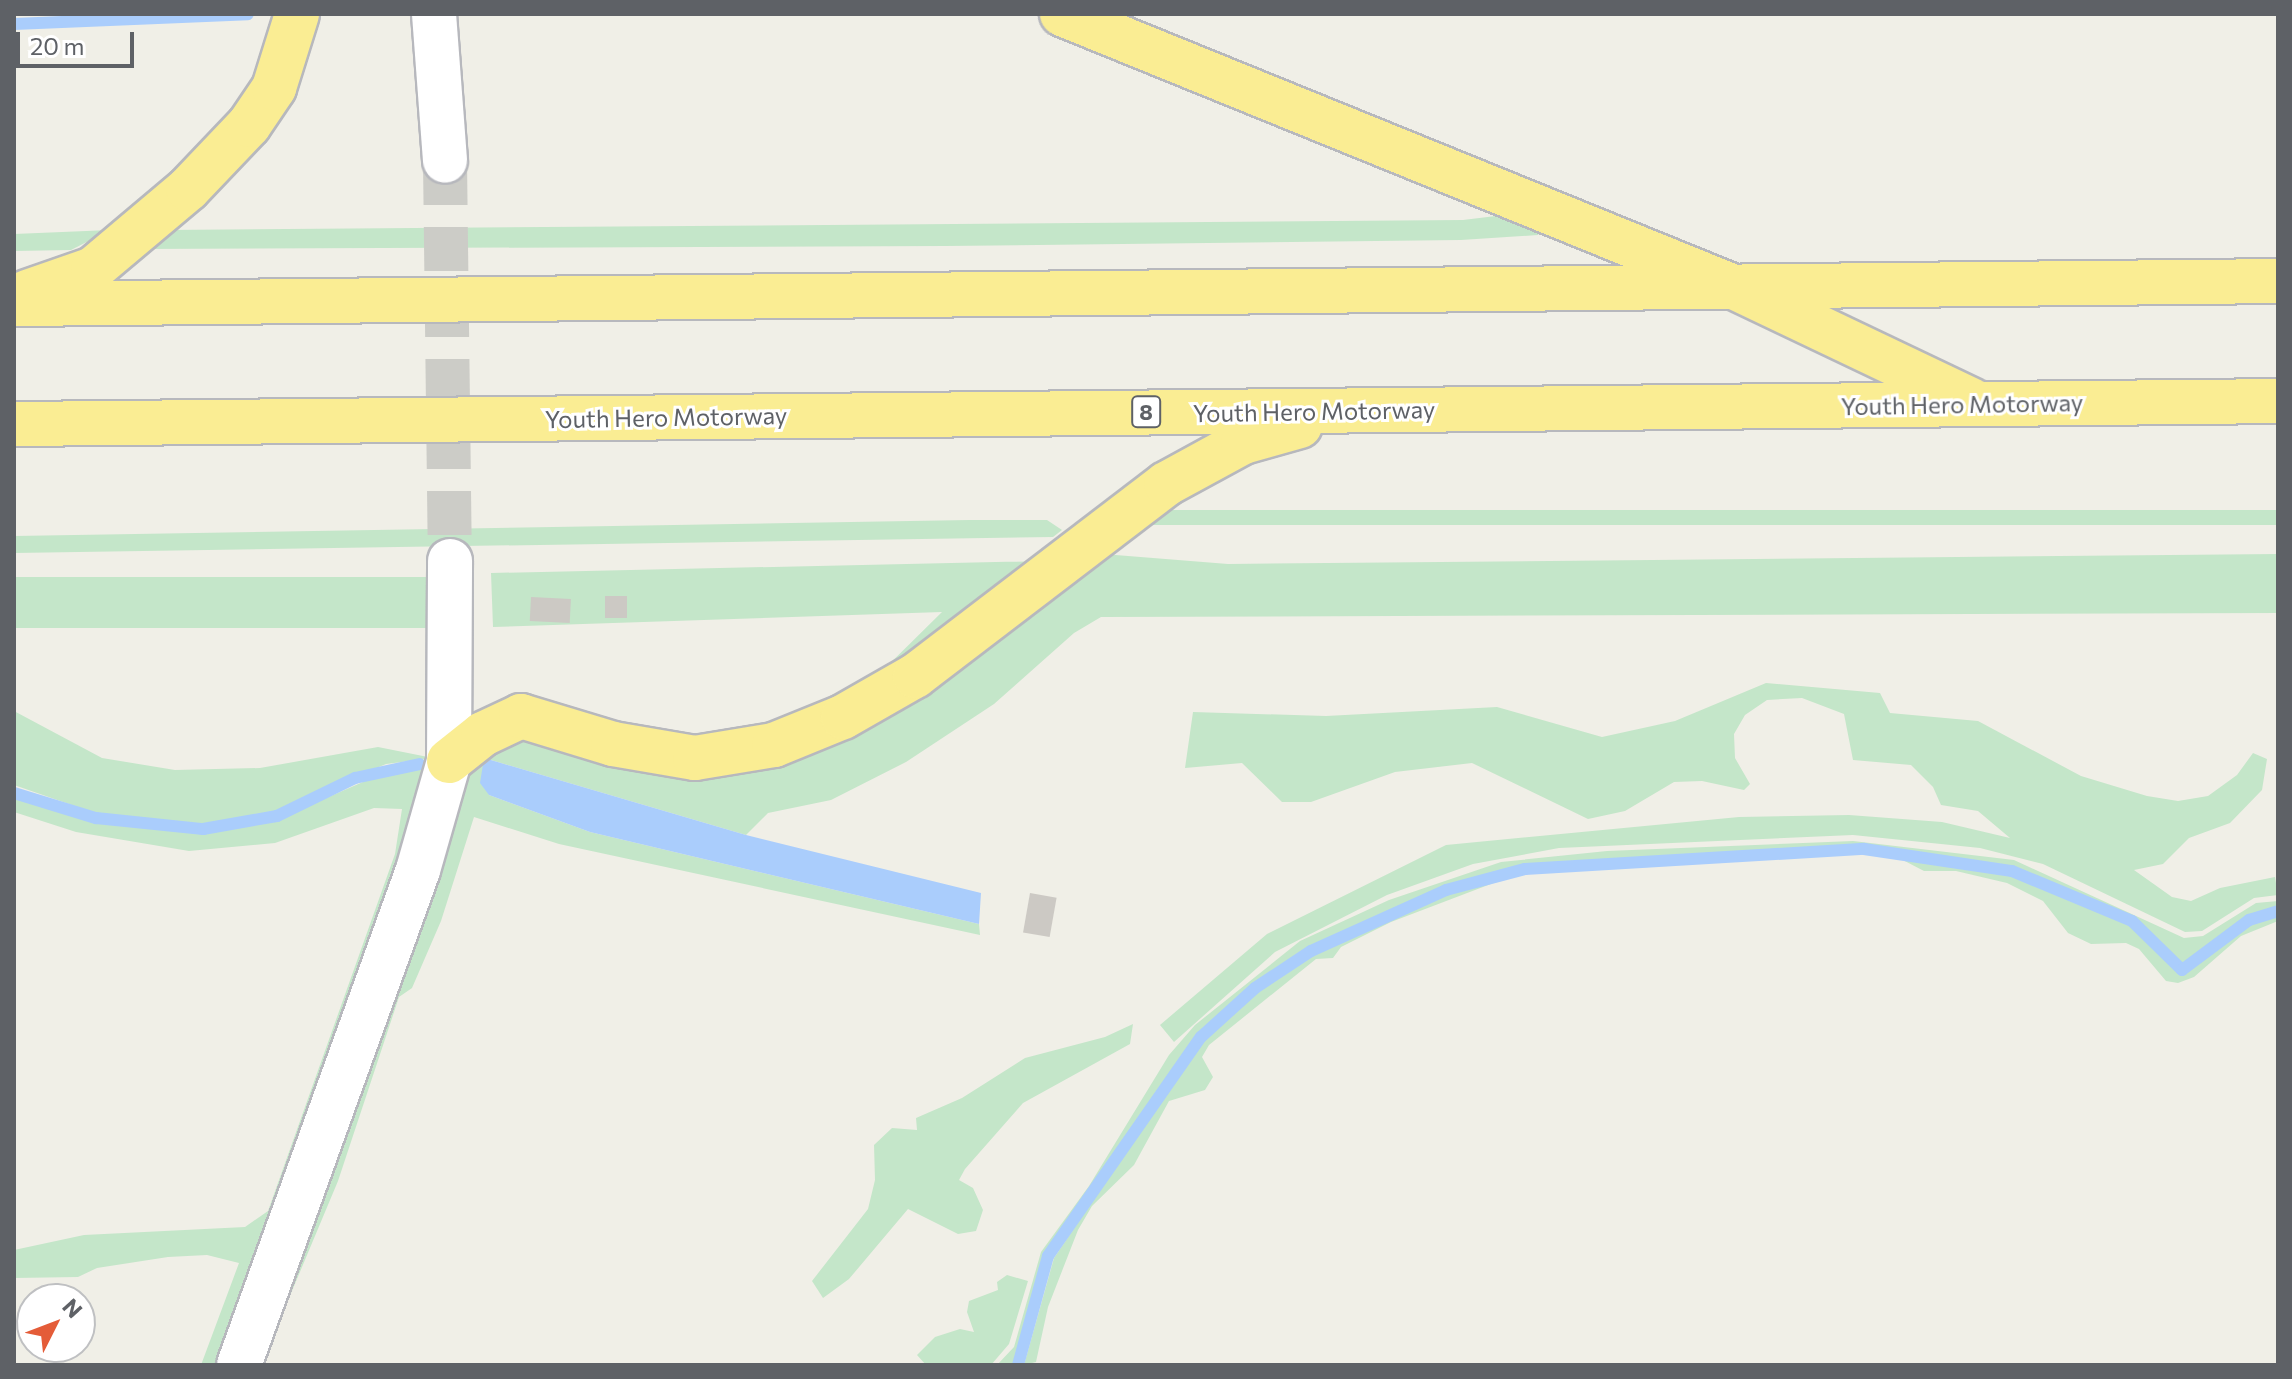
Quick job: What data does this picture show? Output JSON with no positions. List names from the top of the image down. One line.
{"streets":{"highway":["Youth Hero Motorway","8"]},"scale_bar":"20 m","north":"top right"}
